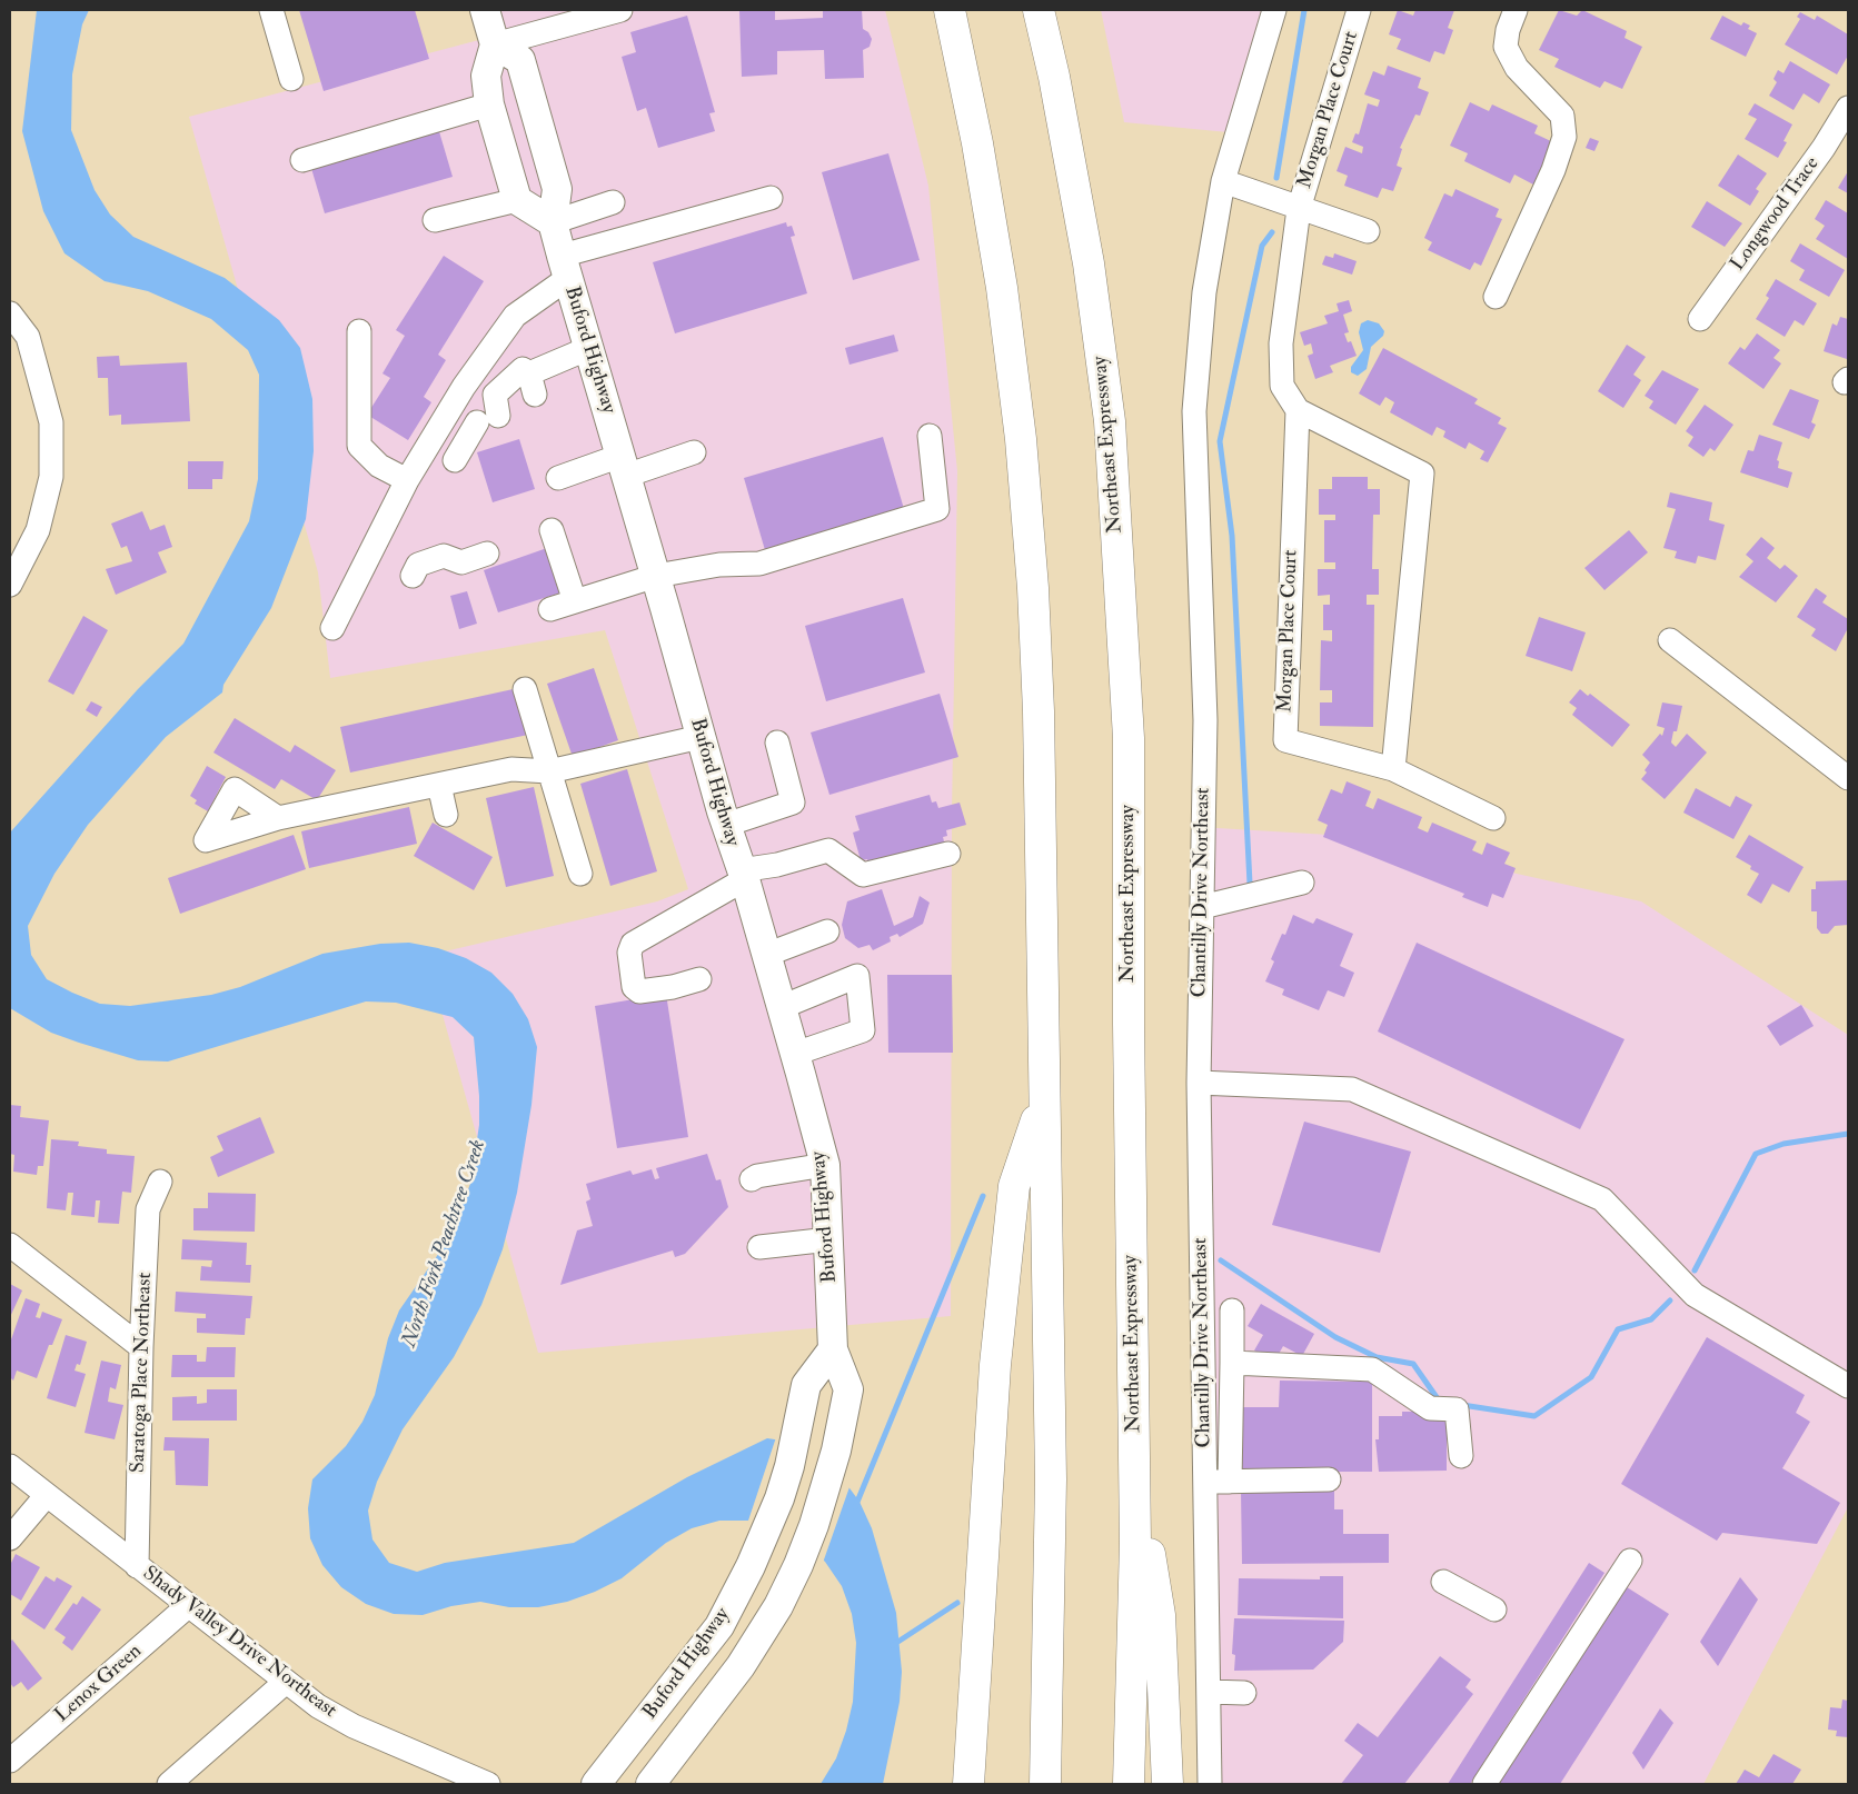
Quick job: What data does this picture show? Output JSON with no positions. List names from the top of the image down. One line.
{"streets":{"highway":["Northeast Expressway"],"main road":["Buford Highway"],"street":["Morgan Place Court","Longwood Trace","Chantilly Drive Northeast","Saratoga Place Northeast","Shady Valley Drive Northeast","Lenox Green"]},"crossings":[["Morgan Place Court","Chantilly Drive Northeast"],["Saratoga Place Northeast","Shady Valley Drive Northeast"],["Shady Valley Drive Northeast","Lenox Green"]],"water":["North Fork Peachtree Creek"]}
